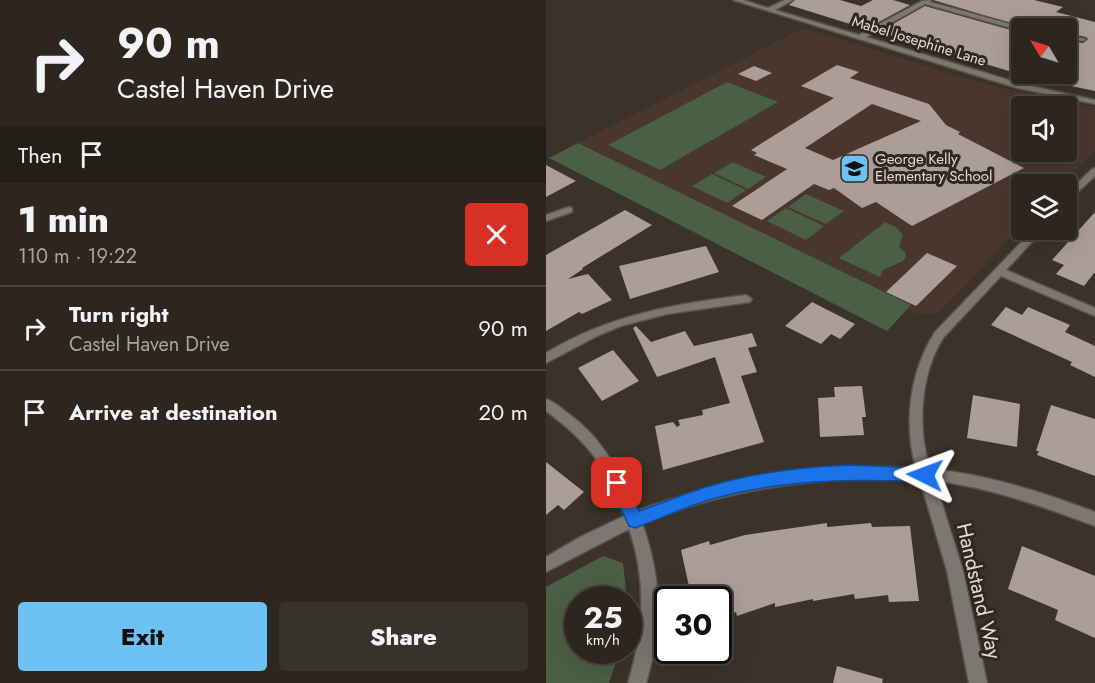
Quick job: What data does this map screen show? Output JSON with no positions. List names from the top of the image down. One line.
{"streets":{"street":["Mabel Josephine Lane","Handstand Way"]},"places":{"school or university":["George Kelly Elementary School"]},"north":"top left","page":{"turn":["90 m","Castel Haven Drive"],"then":"Then","heading":["1 min","110 m · 19:22"],"list":[{"name":"Turn right","note":"Castel Haven Drive","value":"90 m"},{"name":"Arrive at destination","value":"20 m"}],"speed":"25 km/h","limit":"30","buttons":["Exit","Share"]}}
